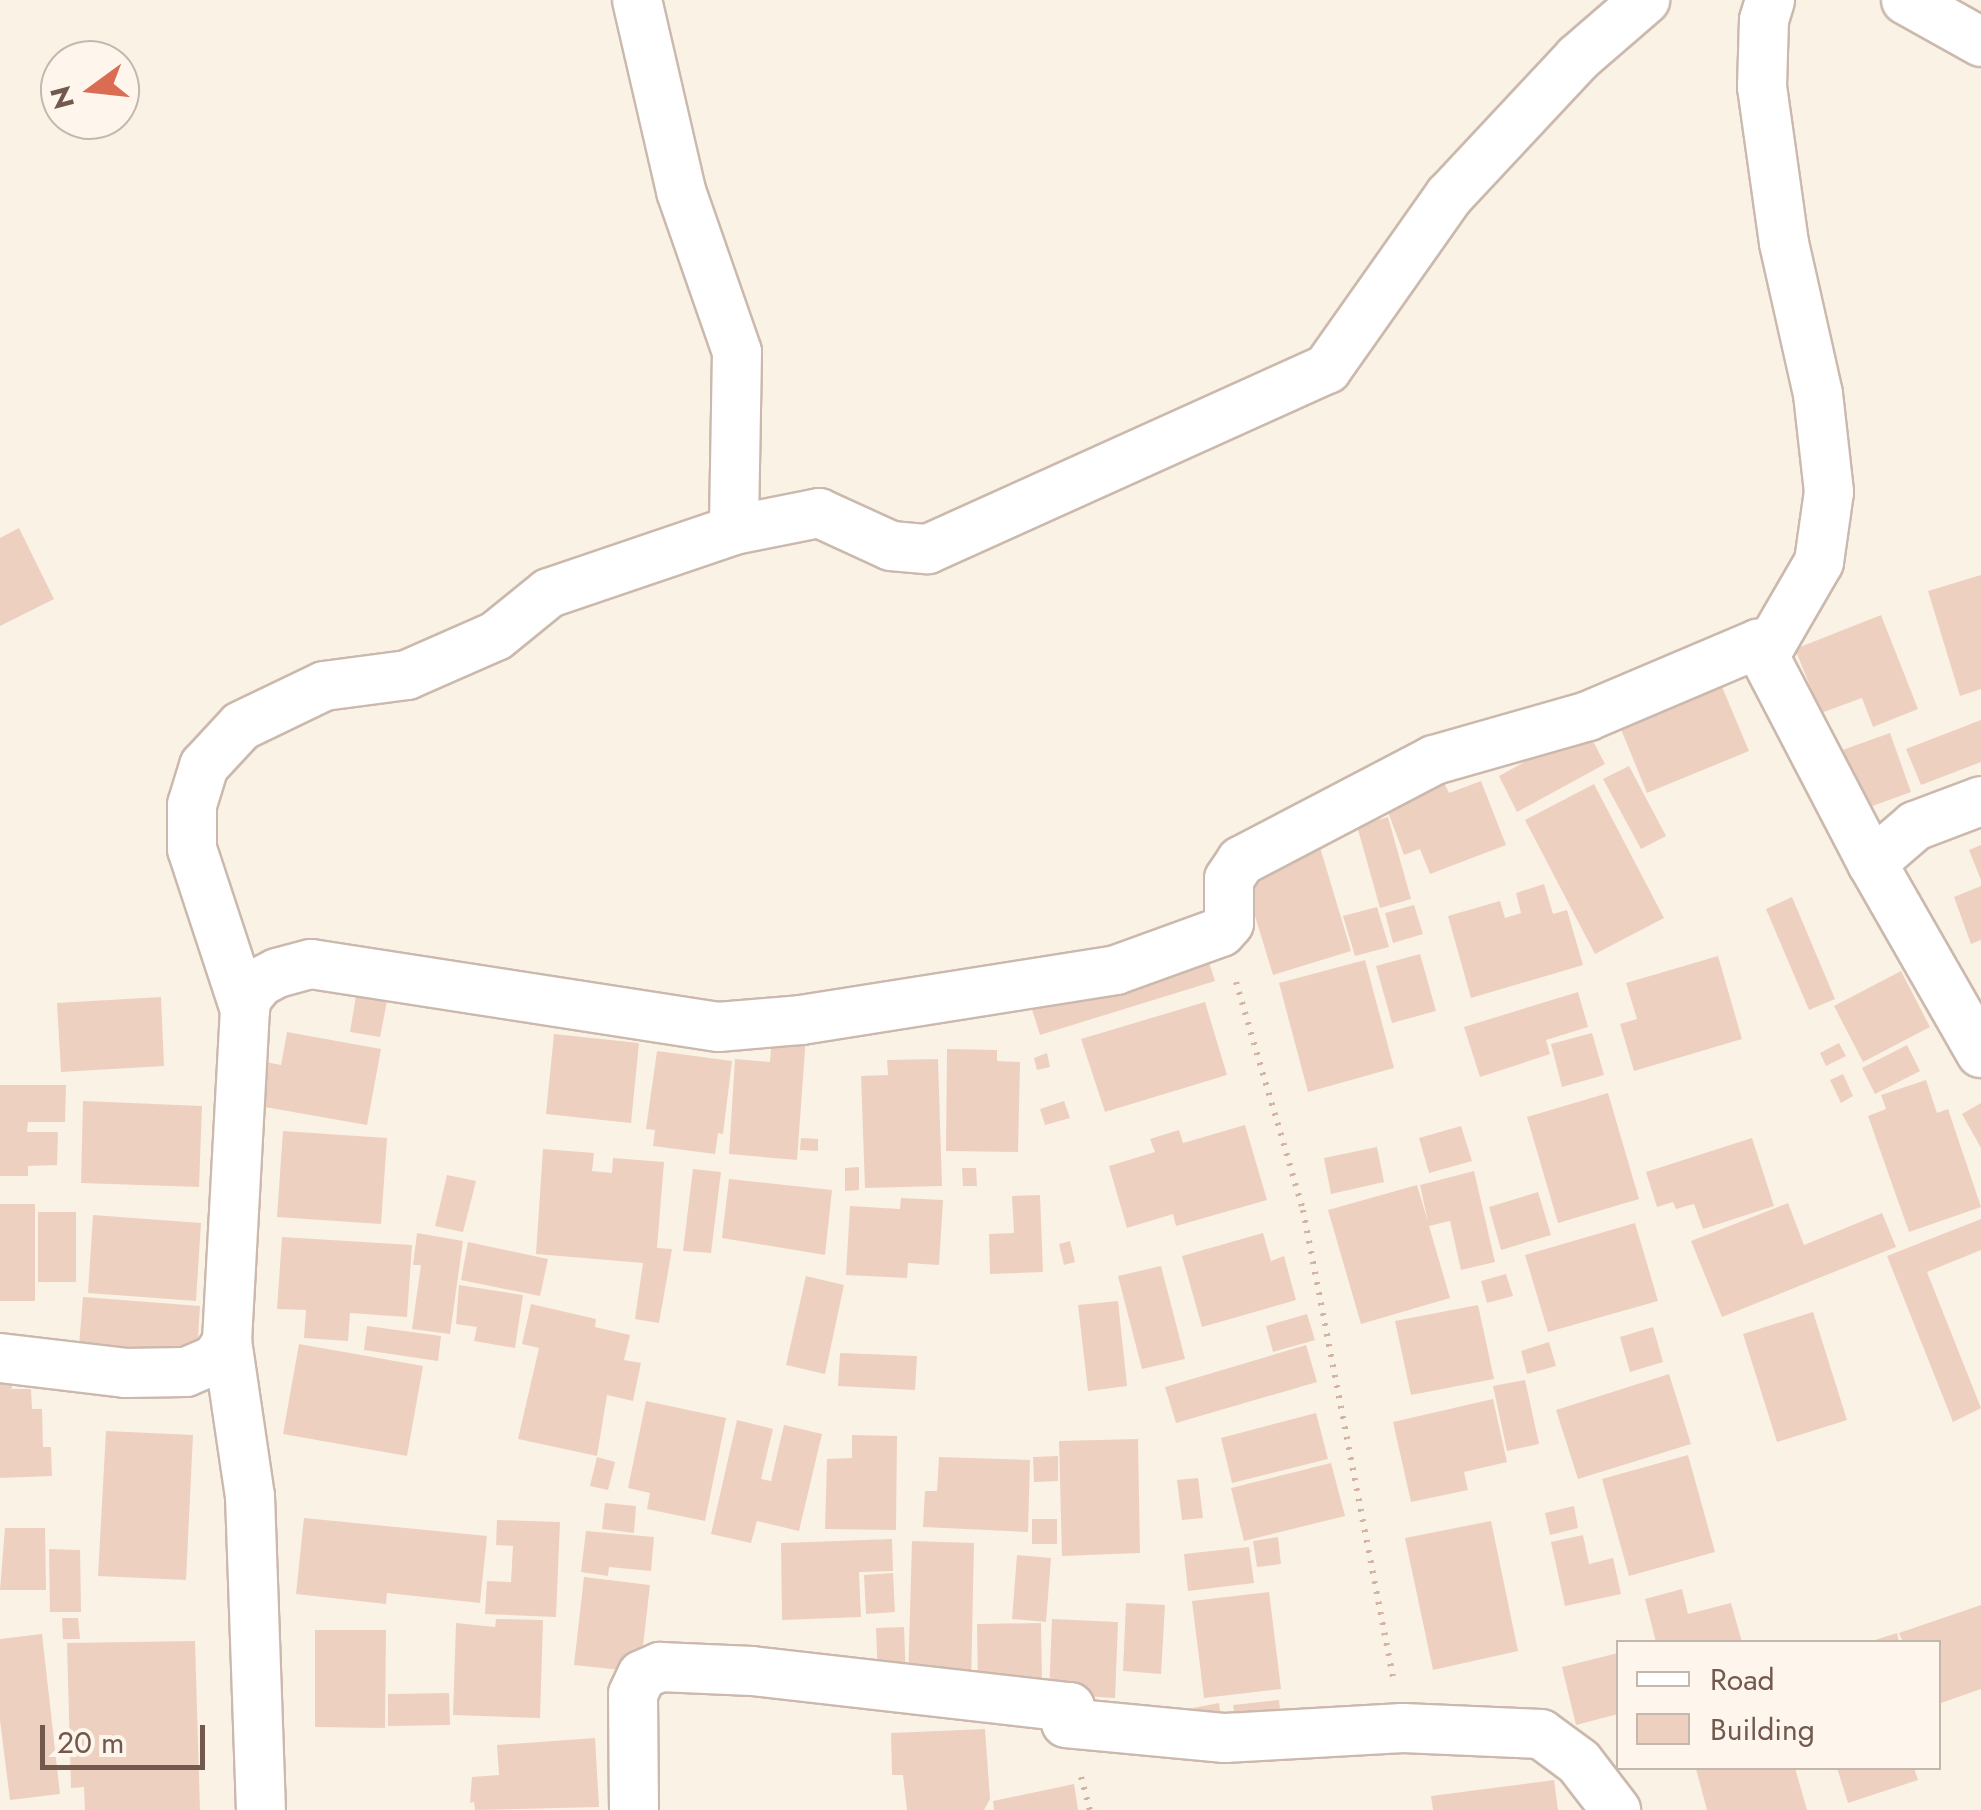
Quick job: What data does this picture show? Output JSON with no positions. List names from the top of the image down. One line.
{"legend":["Road","Building"],"scale_bar":"20 m","north":"left"}
